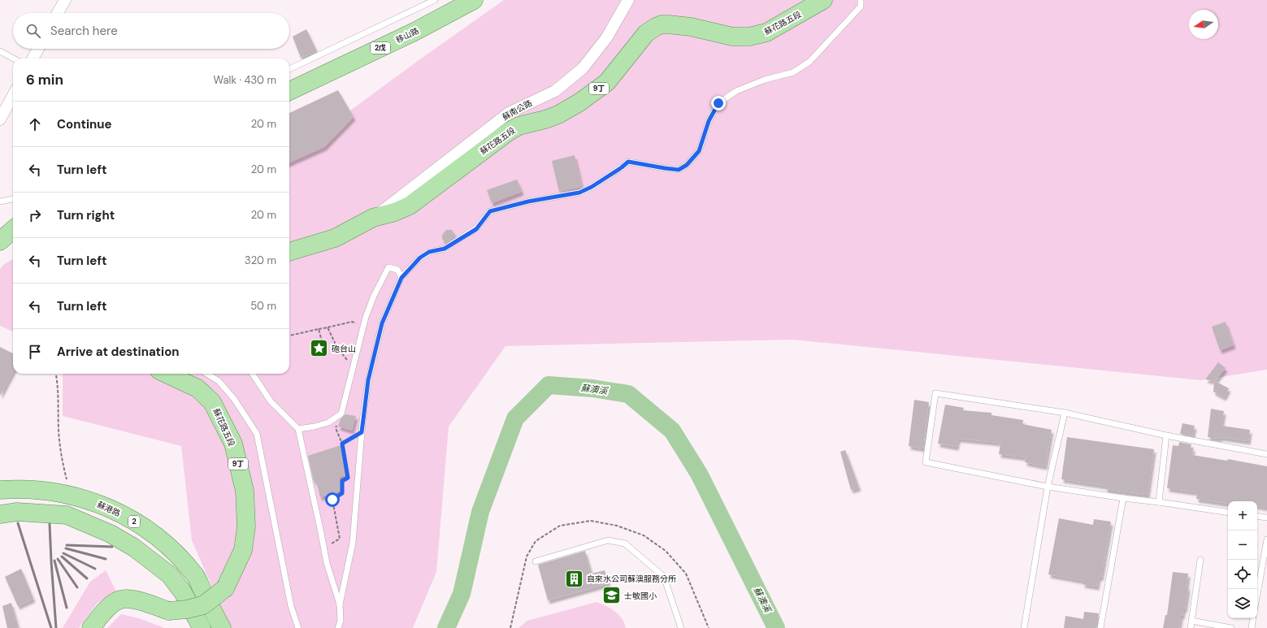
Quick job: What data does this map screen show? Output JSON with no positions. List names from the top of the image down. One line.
{"streets":{"main road":["蘇花路五段","移山路","2戊","9丁","蘇港路","2"],"street":["蘇南公路"]},"crossings":[["蘇花路五段","蘇南公路"]],"water":["蘇澳溪"],"places":{"place":["砲台山"],"building":["自來水公司蘇澳服務分所"],"school or university":["士敏國小"]},"north":"left","page":{"search":"Search here","heading":["6 min","Walk · 430 m"],"list":[["Continue","20 m"],["Turn left","20 m"],["Turn right","20 m"],["Turn left","320 m"],["Turn left","50 m"],"Arrive at destination"],"map_buttons":["+","−"]}}
